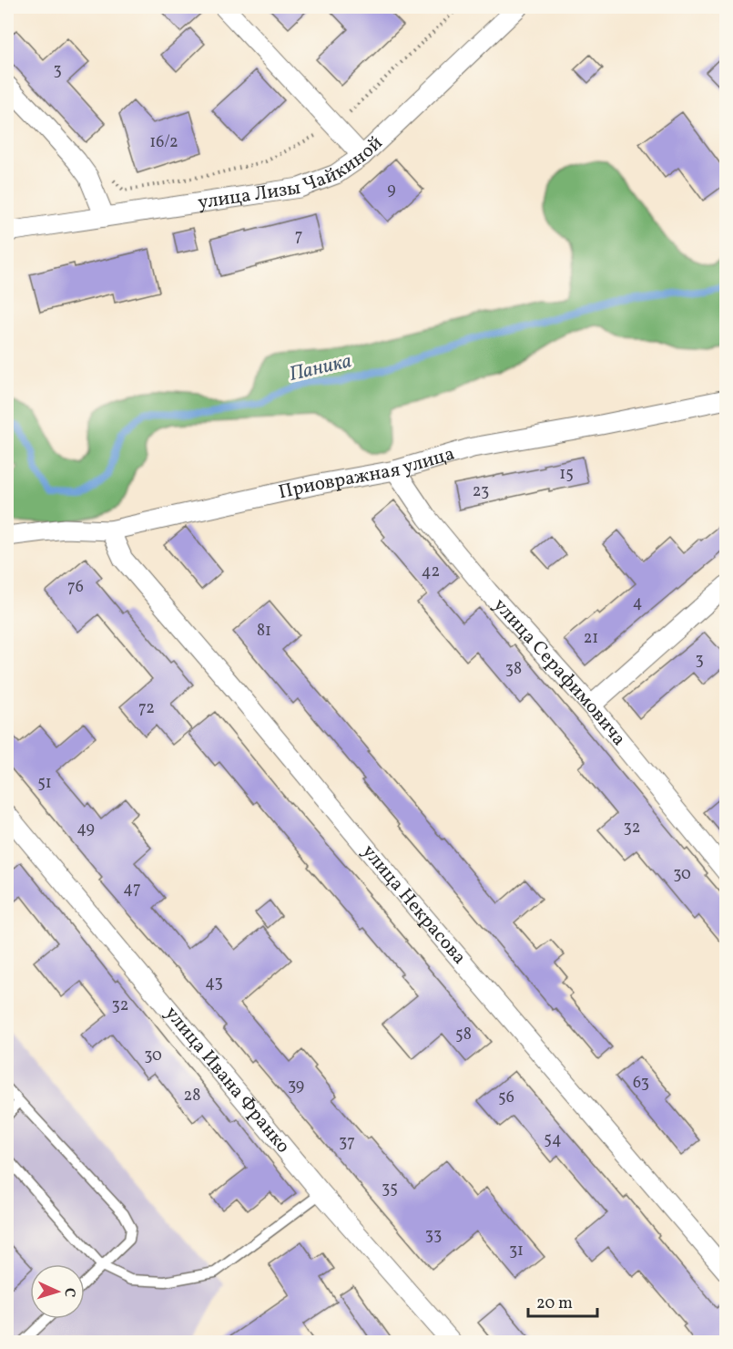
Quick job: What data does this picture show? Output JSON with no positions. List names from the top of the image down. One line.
{"streets":{"street":["улица Лизы Чайкиной","Приовражная улица","улица Серафимовича","улица Некрасова","улица Ивана Франко"]},"crossings":[["Приовражная улица","улица Серафимовича"],["Приовражная улица","улица Некрасова"]],"water":["Паника"],"house_numbers":["3","16/2","9","7","15","23","42","76","4","81","21","3","38","72","51","32","49","30","47","43","32","58","30","63","39","28","56","54","37","35","33","31"],"scale_bar":"20 m","north":"right"}
